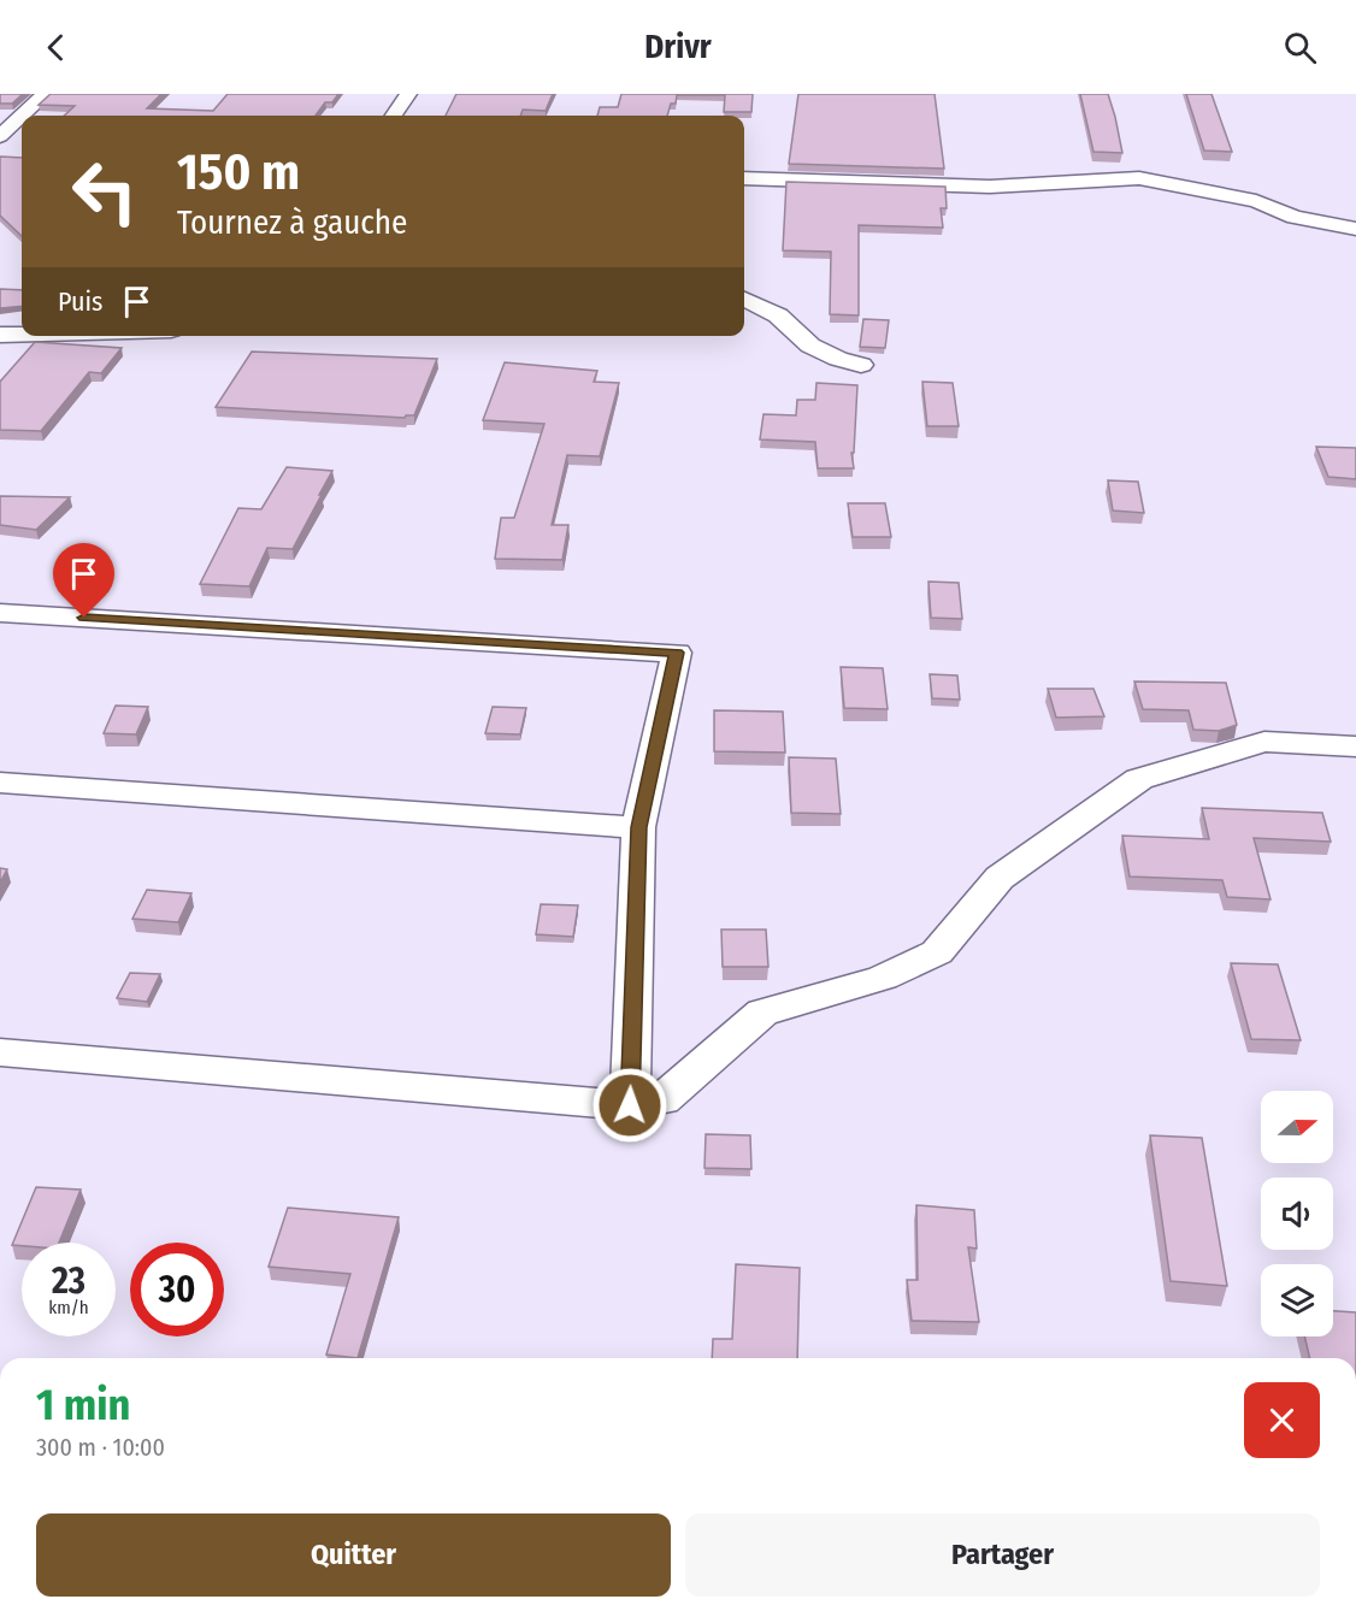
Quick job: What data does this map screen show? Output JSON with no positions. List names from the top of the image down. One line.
{"north":"right","page":{"header":"Drivr","turn":["150 m","Tournez à gauche"],"then":"Puis","speed":"23 km/h","limit":"30","heading":["1 min","300 m · 10:00"],"buttons":["Quitter","Partager"]}}
